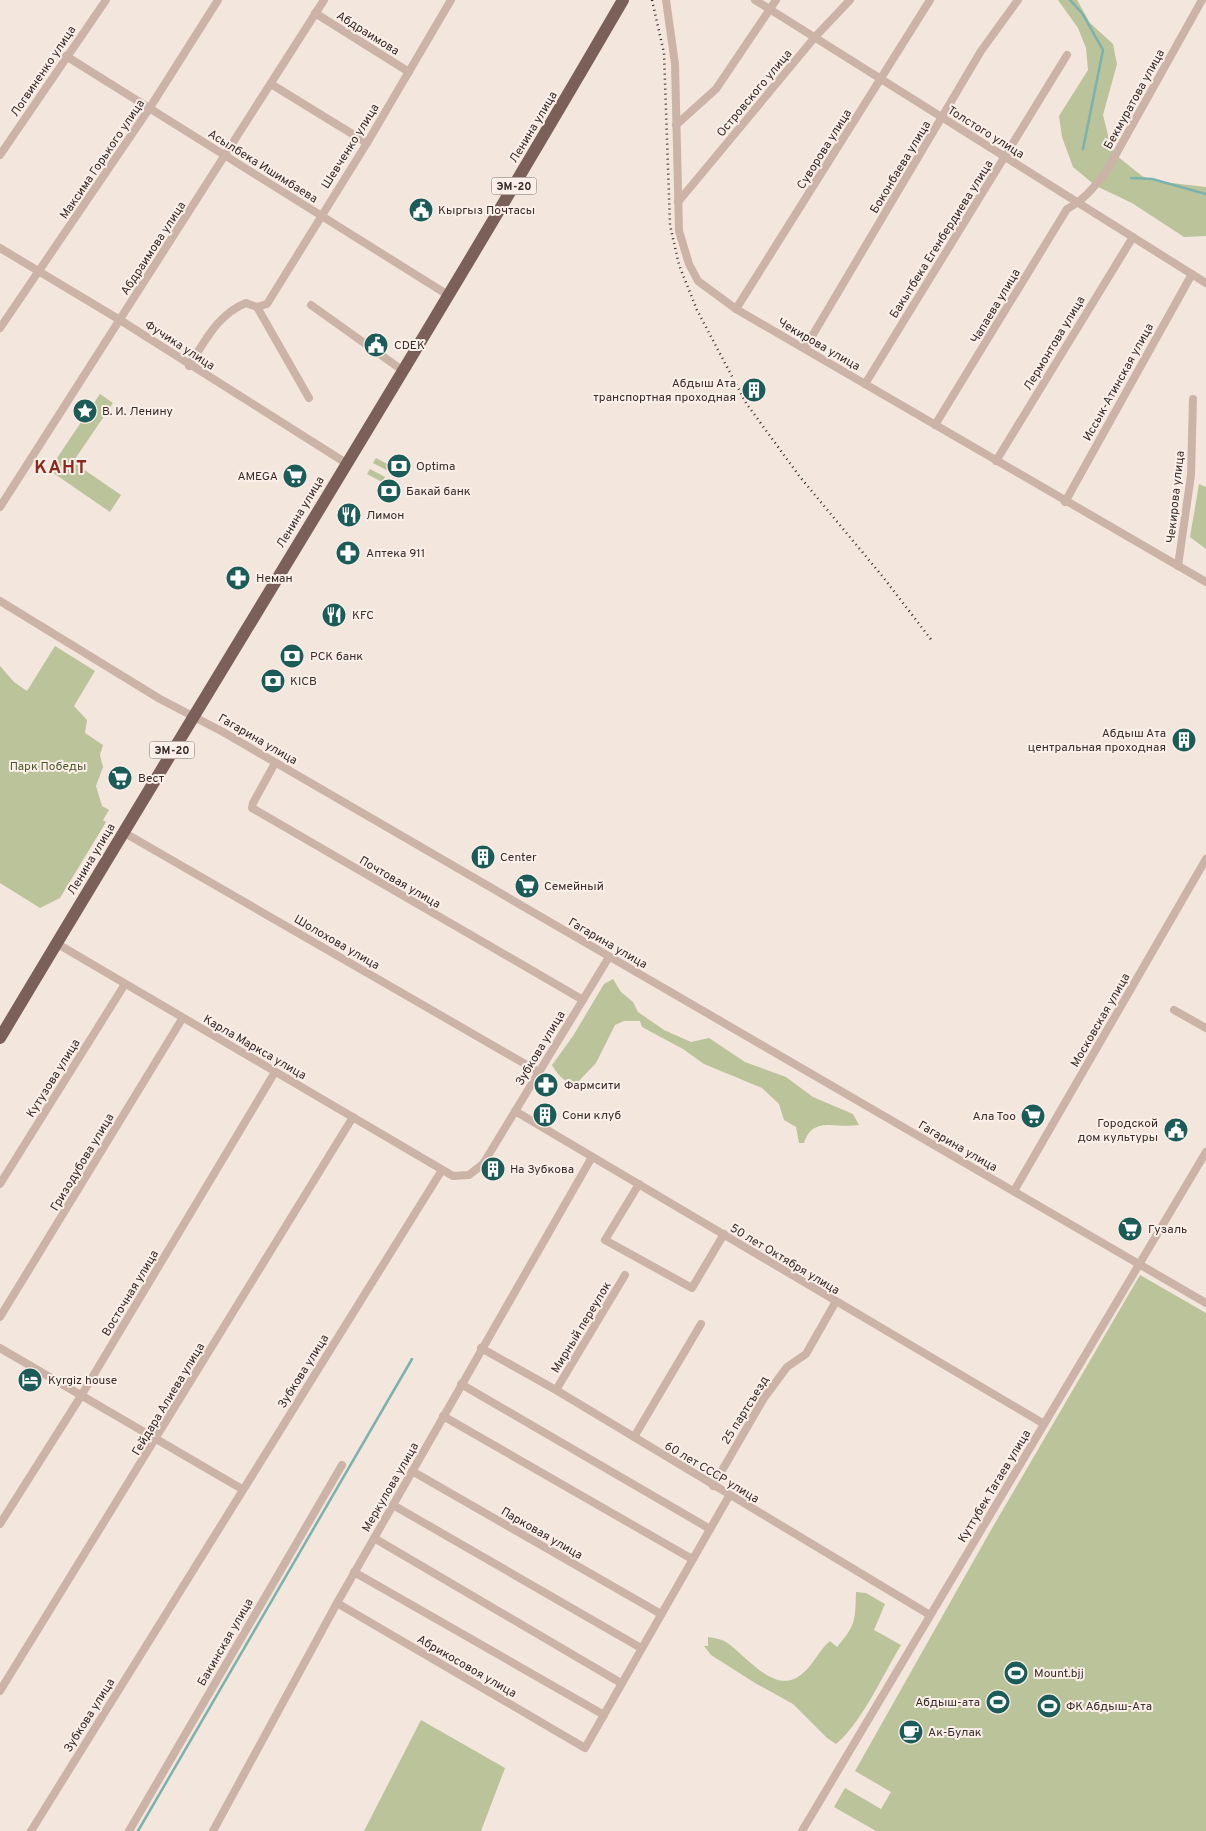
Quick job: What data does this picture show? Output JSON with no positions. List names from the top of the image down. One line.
{"streets":{"main road":["Ленина улица","ЭМ-20"],"street":["Абдраимова","Логвиненко улица","Островского улица","Бекмуратова улица","Толстого улица","Шевченко улица","Суворова улица","Максима Горького улица","Асылбека Ишимбаева","Боконбаева улица","Бакытбека Егенбердиева улица","Абдраимова улица","Чапаева улица","Лермонтова улица","Чекирова улица","Фучика улица","Иссык-Атинская улица","Гагарина улица","Почтовая улица","Шолохова улица","Московская улица","Карла Маркса улица","Зубкова улица","Кутузова улица","Гризодубова улица","50 лет Октября улица","Восточная улица","Мирный переулок","Гейдара Алиева улица","25 партсъезд","60 лет СССР улица","Куттубек Тагаев улица","Меркулова улица","Парковая улица","Бакинская улица","Абрикосовоя улица"]},"crossings":[["Абдраимова","Шевченко улица"],["Абдраимова","Абдраимова улица"],["Логвиненко улица","Асылбека Ишимбаева"],["Островского улица","Толстого улица"],["Островского улица","Чекирова улица"],["Бекмуратова улица","Толстого улица"],["Бекмуратова улица","Чапаева улица"],["Ленина улица","Асылбека Ишимбаева"],["Ленина улица","Фучика улица"],["Ленина улица","Гагарина улица"],["Ленина улица","Шолохова улица"],["Ленина улица","Карла Маркса улица"],["Толстого улица","Суворова улица"],["Толстого улица","Боконбаева улица"],["Толстого улица","Бакытбека Егенбердиева улица"],["Толстого улица","Чапаева улица"],["Толстого улица","Лермонтова улица"],["Толстого улица","Иссык-Атинская улица"],["Шевченко улица","Асылбека Ишимбаева"],["Суворова улица","Чекирова улица"],["Максима Горького улица","Асылбека Ишимбаева"],["Максима Горького улица","Фучика улица"],["Асылбека Ишимбаева","Абдраимова улица"],["Боконбаева улица","Чекирова улица"],["Бакытбека Егенбердиева улица","Чекирова улица"],["Абдраимова улица","Фучика улица"],["Чапаева улица","Чекирова улица"],["Лермонтова улица","Чекирова улица"],["Чекирова улица","Иссык-Атинская улица"],["Гагарина улица","Почтовая улица"],["Гагарина улица","Московская улица"],["Гагарина улица","Зубкова улица"],["Гагарина улица","Куттубек Тагаев улица"],["Почтовая улица","Зубкова улица"],["Шолохова улица","Зубкова улица"],["Карла Маркса улица","Зубкова улица"],["Карла Маркса улица","Кутузова улица"],["Карла Маркса улица","Гризодубова улица"],["Карла Маркса улица","Восточная улица"],["Карла Маркса улица","Гейдара Алиева улица"],["Зубкова улица","50 лет Октября улица"],["50 лет Октября улица","25 партсъезд"],["50 лет Октября улица","Куттубек Тагаев улица"],["50 лет Октября улица","Меркулова улица"],["Мирный переулок","60 лет СССР улица"],["25 партсъезд","60 лет СССР улица"],["60 лет СССР улица","Куттубек Тагаев улица"],["60 лет СССР улица","Меркулова улица"],["Меркулова улица","Парковая улица"],["Меркулова улица","Абрикосовоя улица"]],"districts":["КАНТ"],"parks":["Парк Победы"],"places":{"public building":["Кыргыз Почтасы","CDEK","Городской дом культуры"],"building":["Абдыш Ата транспортная проходная","Абдыш Ата центральная проходная","Center","Сони клуб","На Зубкова"],"place":["В. И. Ленину"],"bank":["Optima","Бакай банк","РСК банк","KICB"],"supermarket":["AMEGA","Вест","Семейный","Ала Тоо","Гузаль"],"restaurant":["Лимон","KFC"],"pharmacy":["Аптека 911","Неман","Фармсити"],"hotel":["Kyrgiz house"],"sports":["Mount.bjj","Абдыш-ата","ФК Абдыш-Ата"],"cafe":["Ак-Булак"]}}
